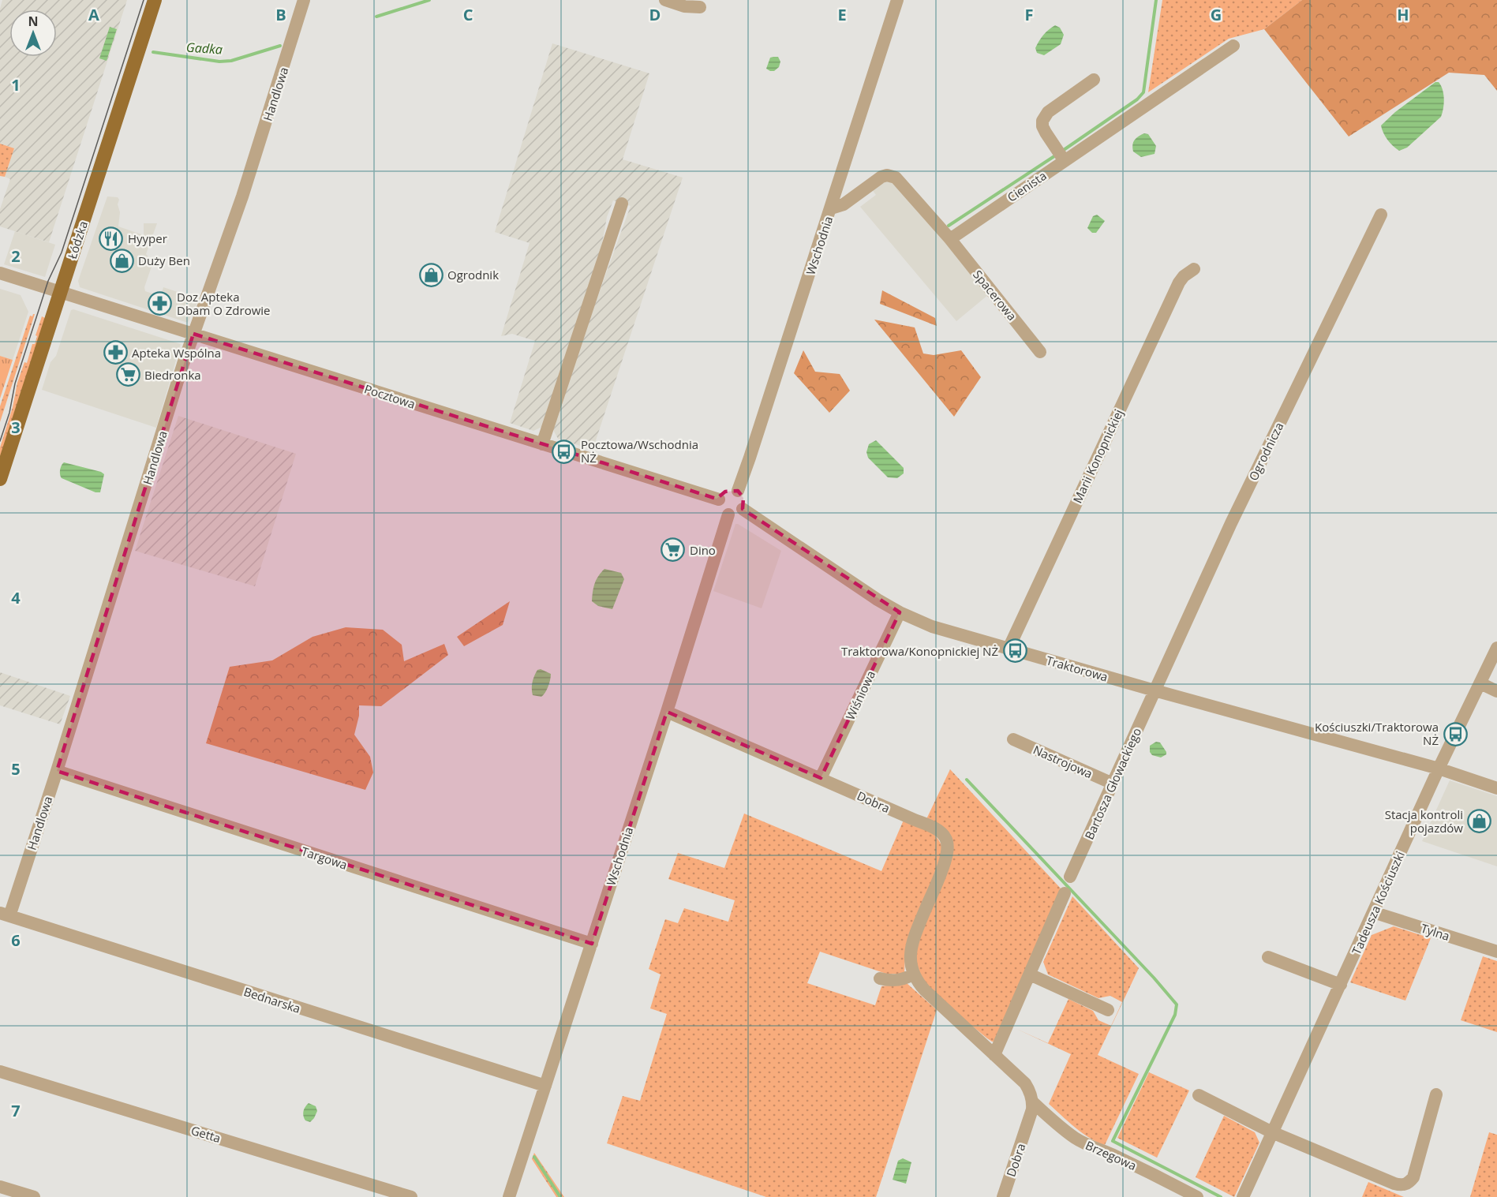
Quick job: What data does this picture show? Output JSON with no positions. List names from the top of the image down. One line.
{"streets":{"main road":["Łódzka"],"street":["Handlowa","Cienista","Wschodnia","Spacerowa","Pocztowa","Ogrodnicza","Marii Konopnickiej","Traktorowa","Wiśniowa","Nastrojowa","Bartosza Głowackiego","Dobra","Targowa","Tadeusza Kościuszki","Tylna","Bednarska","Getta","Brzegowa"]},"crossings":[["Handlowa","Pocztowa"],["Handlowa","Targowa"],["Handlowa","Bednarska"],["Cienista","Spacerowa"],["Łódzka","Pocztowa"],["Wschodnia","Pocztowa"],["Wschodnia","Traktorowa"],["Wschodnia","Dobra"],["Wschodnia","Targowa"],["Wschodnia","Bednarska"],["Pocztowa","Traktorowa"],["Ogrodnicza","Traktorowa"],["Ogrodnicza","Bartosza Głowackiego"],["Marii Konopnickiej","Traktorowa"],["Traktorowa","Wiśniowa"],["Traktorowa","Bartosza Głowackiego"],["Traktorowa","Tadeusza Kościuszki"],["Wiśniowa","Dobra"],["Nastrojowa","Bartosza Głowackiego"],["Dobra","Brzegowa"],["Tadeusza Kościuszki","Tylna"]],"water":["Gadka"],"places":{"restaurant":["Hyyper"],"shop":["Duży Ben","Ogrodnik","Stacja kontroli pojazdów"],"pharmacy":["Doz Apteka Dbam O Zdrowie","Apteka Wspólna"],"supermarket":["Biedronka","Dino"],"bus stop":["Pocztowa/Wschodnia NŻ","Traktorowa/Konopnickiej NŻ","Kościuszki/Traktorowa NŻ"]},"north":"top","grid":{"columns":["A","B","C","D","E","F","G","H"],"rows":["1","2","3","4","5","6","7"]}}
